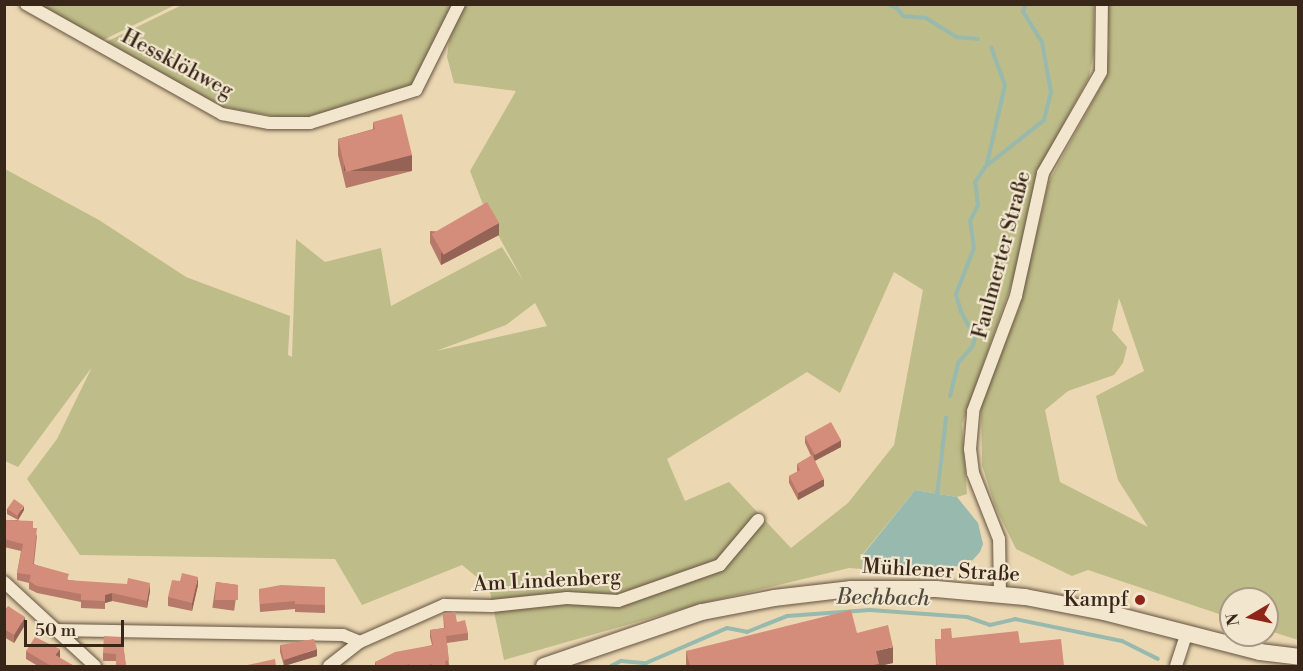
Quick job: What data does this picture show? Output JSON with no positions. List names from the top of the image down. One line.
{"streets":{"main road":["Mühlener Straße"],"street":["Hessklöhweg","Faulmerter Straße","Am Lindenberg"]},"crossings":[["Faulmerter Straße","Mühlener Straße"]],"water":["Bechbach"],"places":["Kampf"],"scale_bar":"50 m","north":"left"}
